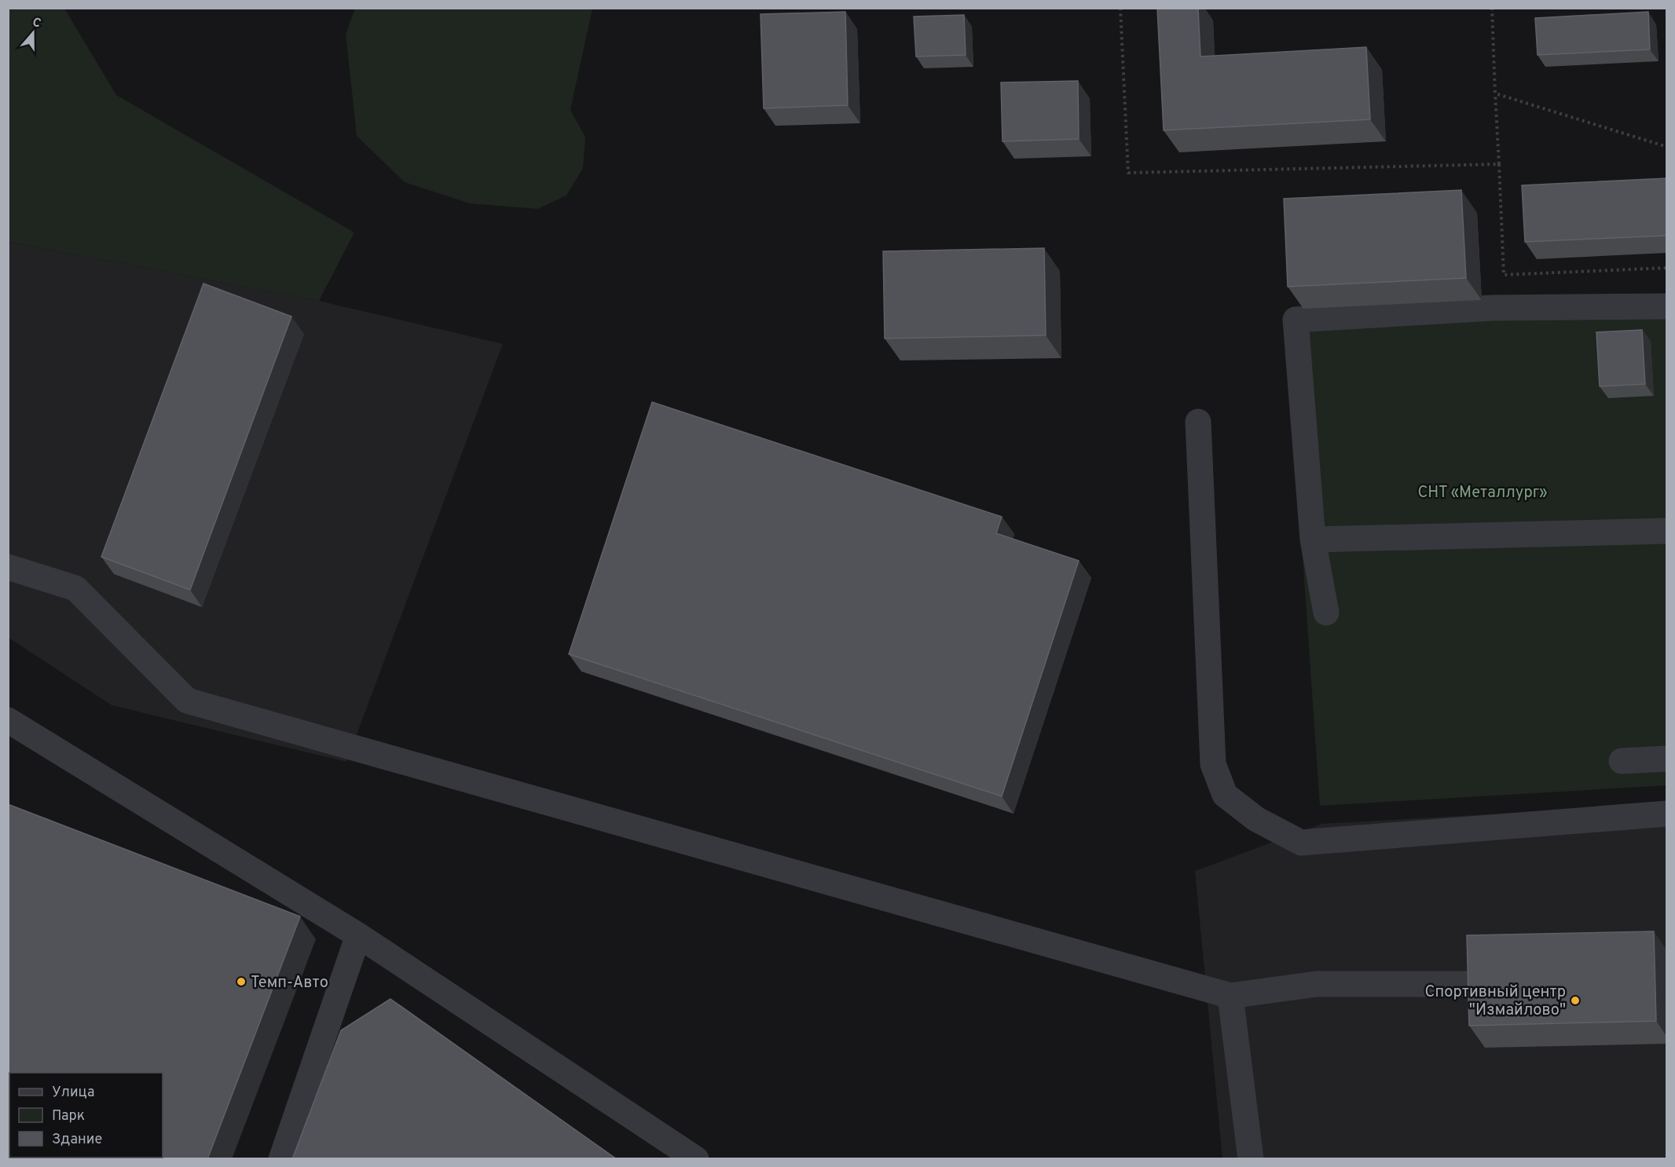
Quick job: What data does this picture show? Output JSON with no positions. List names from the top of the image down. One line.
{"parks":["СНТ «Металлург»"],"places":["Темп-Авто","Спортивный центр \"Измайлово\""],"legend":["Улица","Парк","Здание"],"north":"top"}
